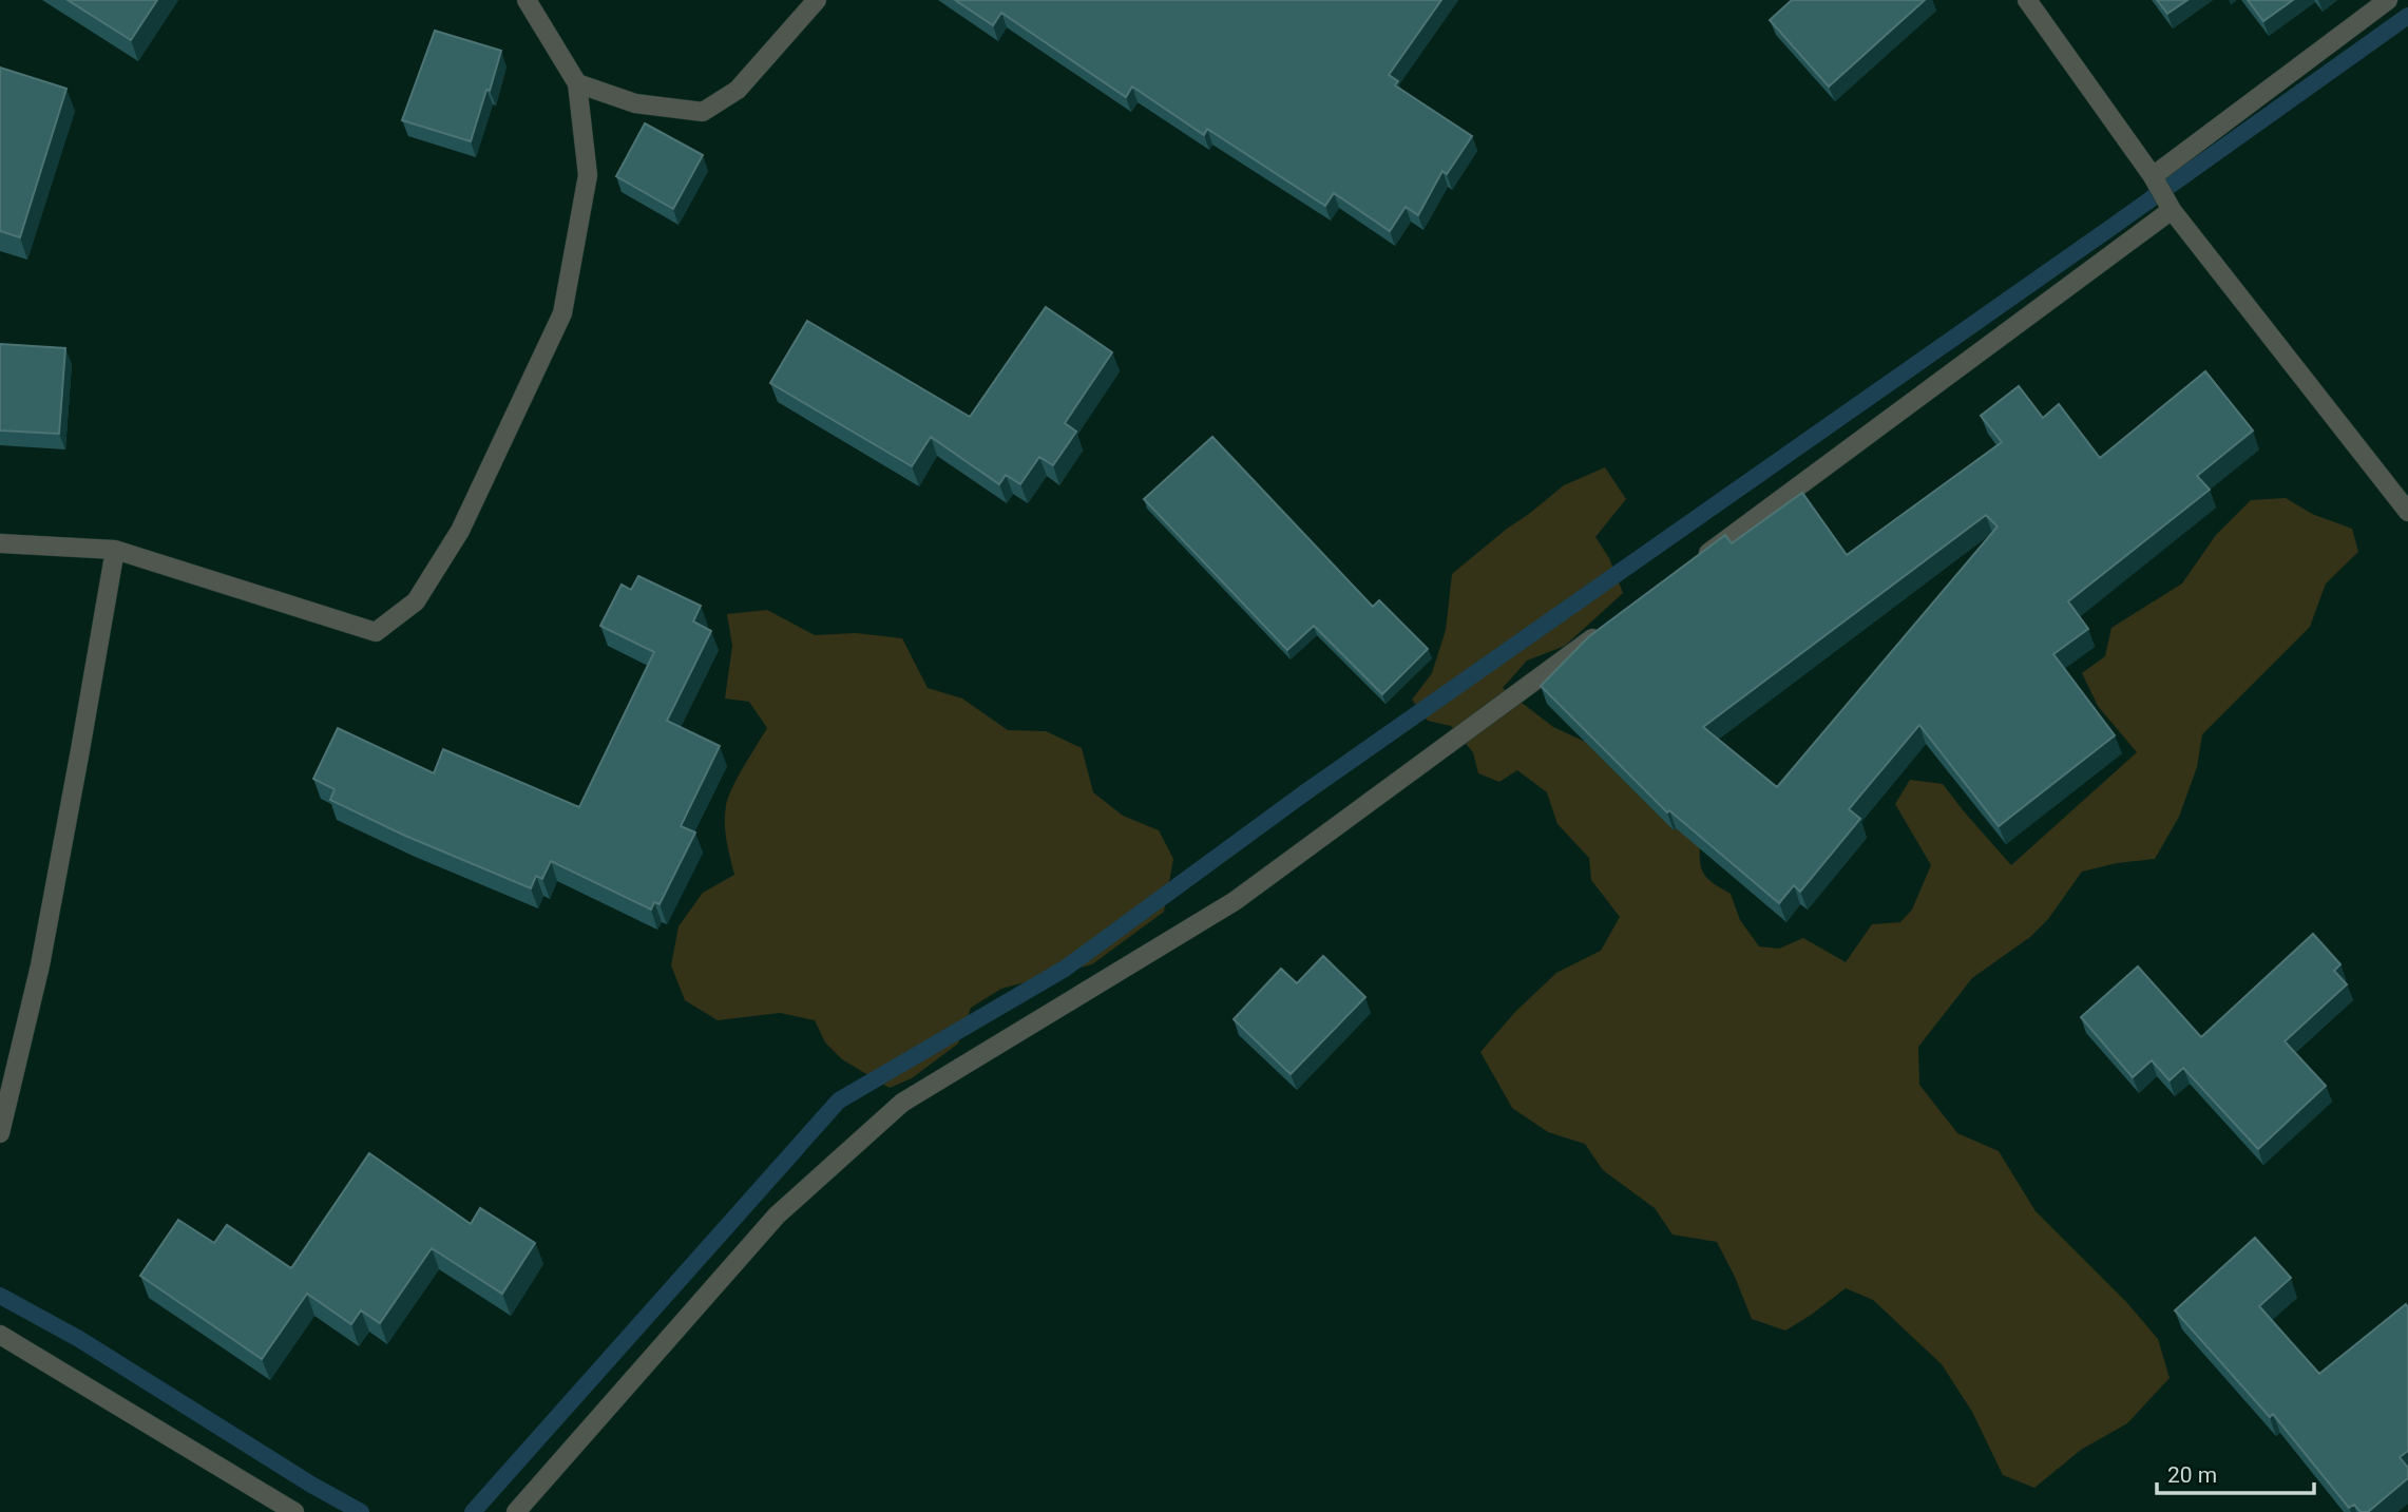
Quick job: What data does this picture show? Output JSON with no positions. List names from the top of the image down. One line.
{"scale_bar":"20 m"}
